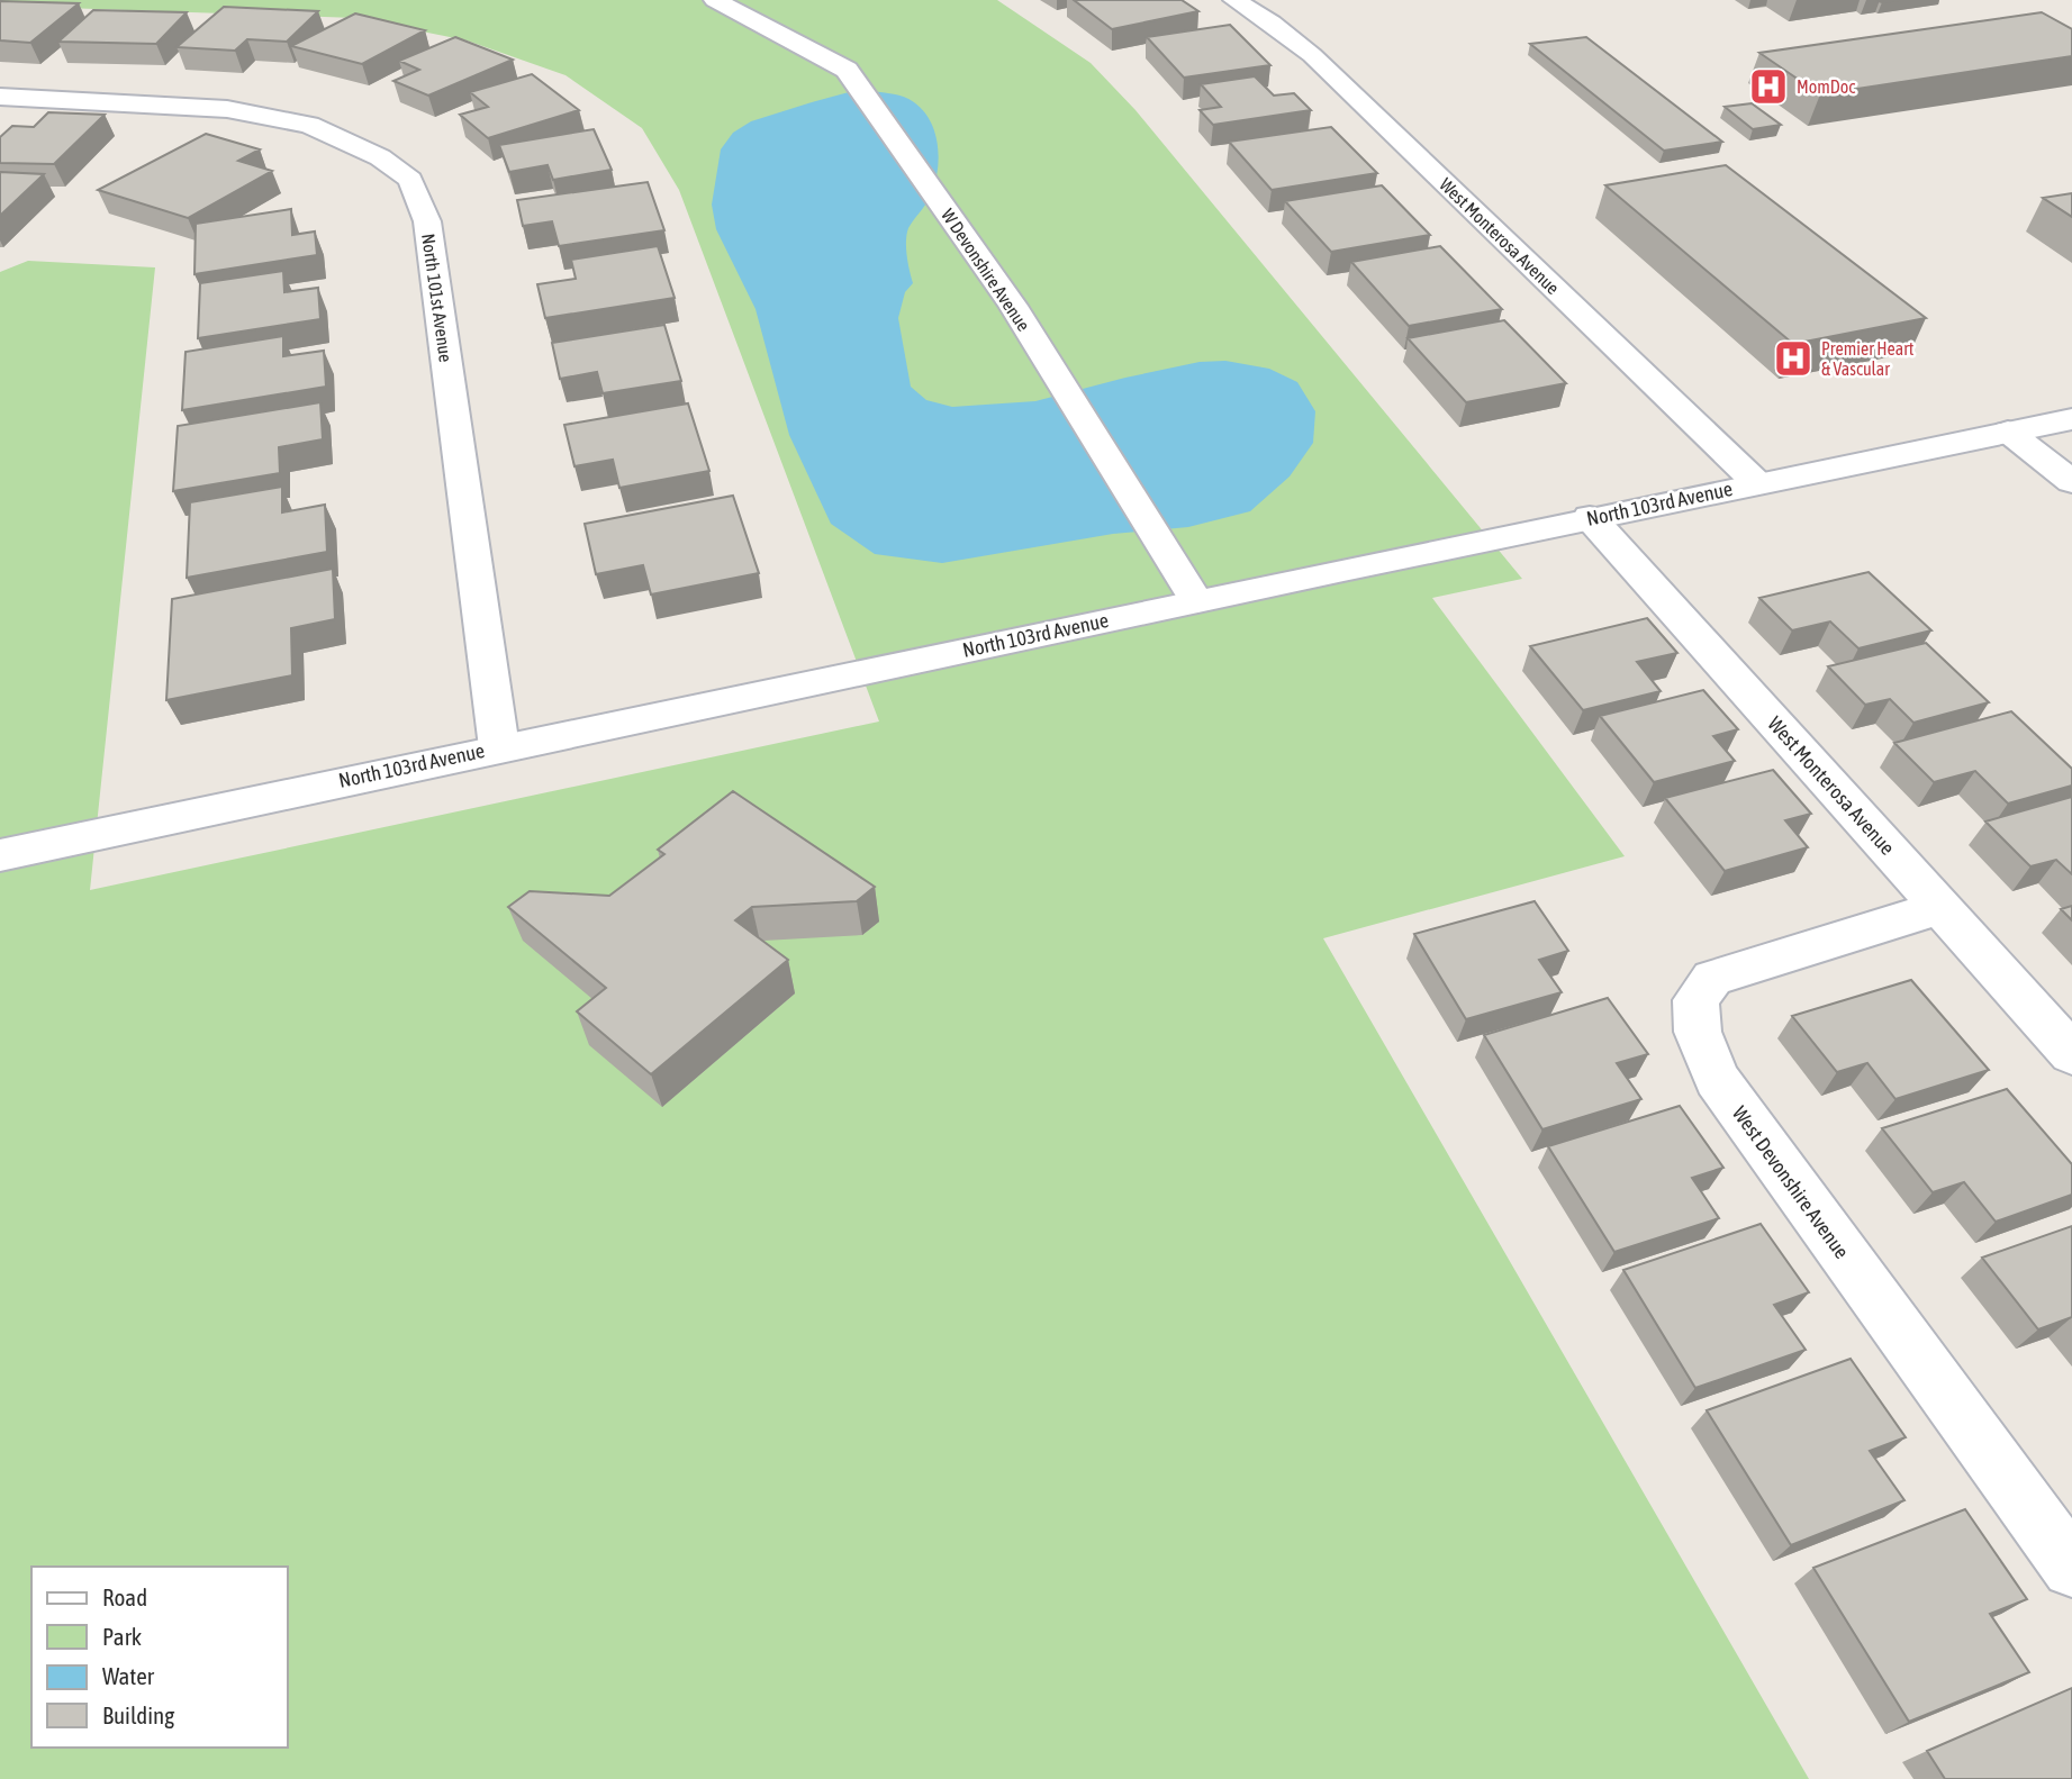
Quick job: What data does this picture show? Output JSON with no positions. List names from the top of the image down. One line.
{"streets":{"street":["West Monterosa Avenue","W Devonshire Avenue","North 101st Avenue","North 103rd Avenue","West Devonshire Avenue"]},"crossings":[["West Monterosa Avenue","North 103rd Avenue"],["West Monterosa Avenue","West Devonshire Avenue"],["W Devonshire Avenue","North 103rd Avenue"],["North 101st Avenue","North 103rd Avenue"]],"places":{"hospital":["MomDoc","Premier Heart & Vascular"]},"legend":["Road","Park","Water","Building"]}
